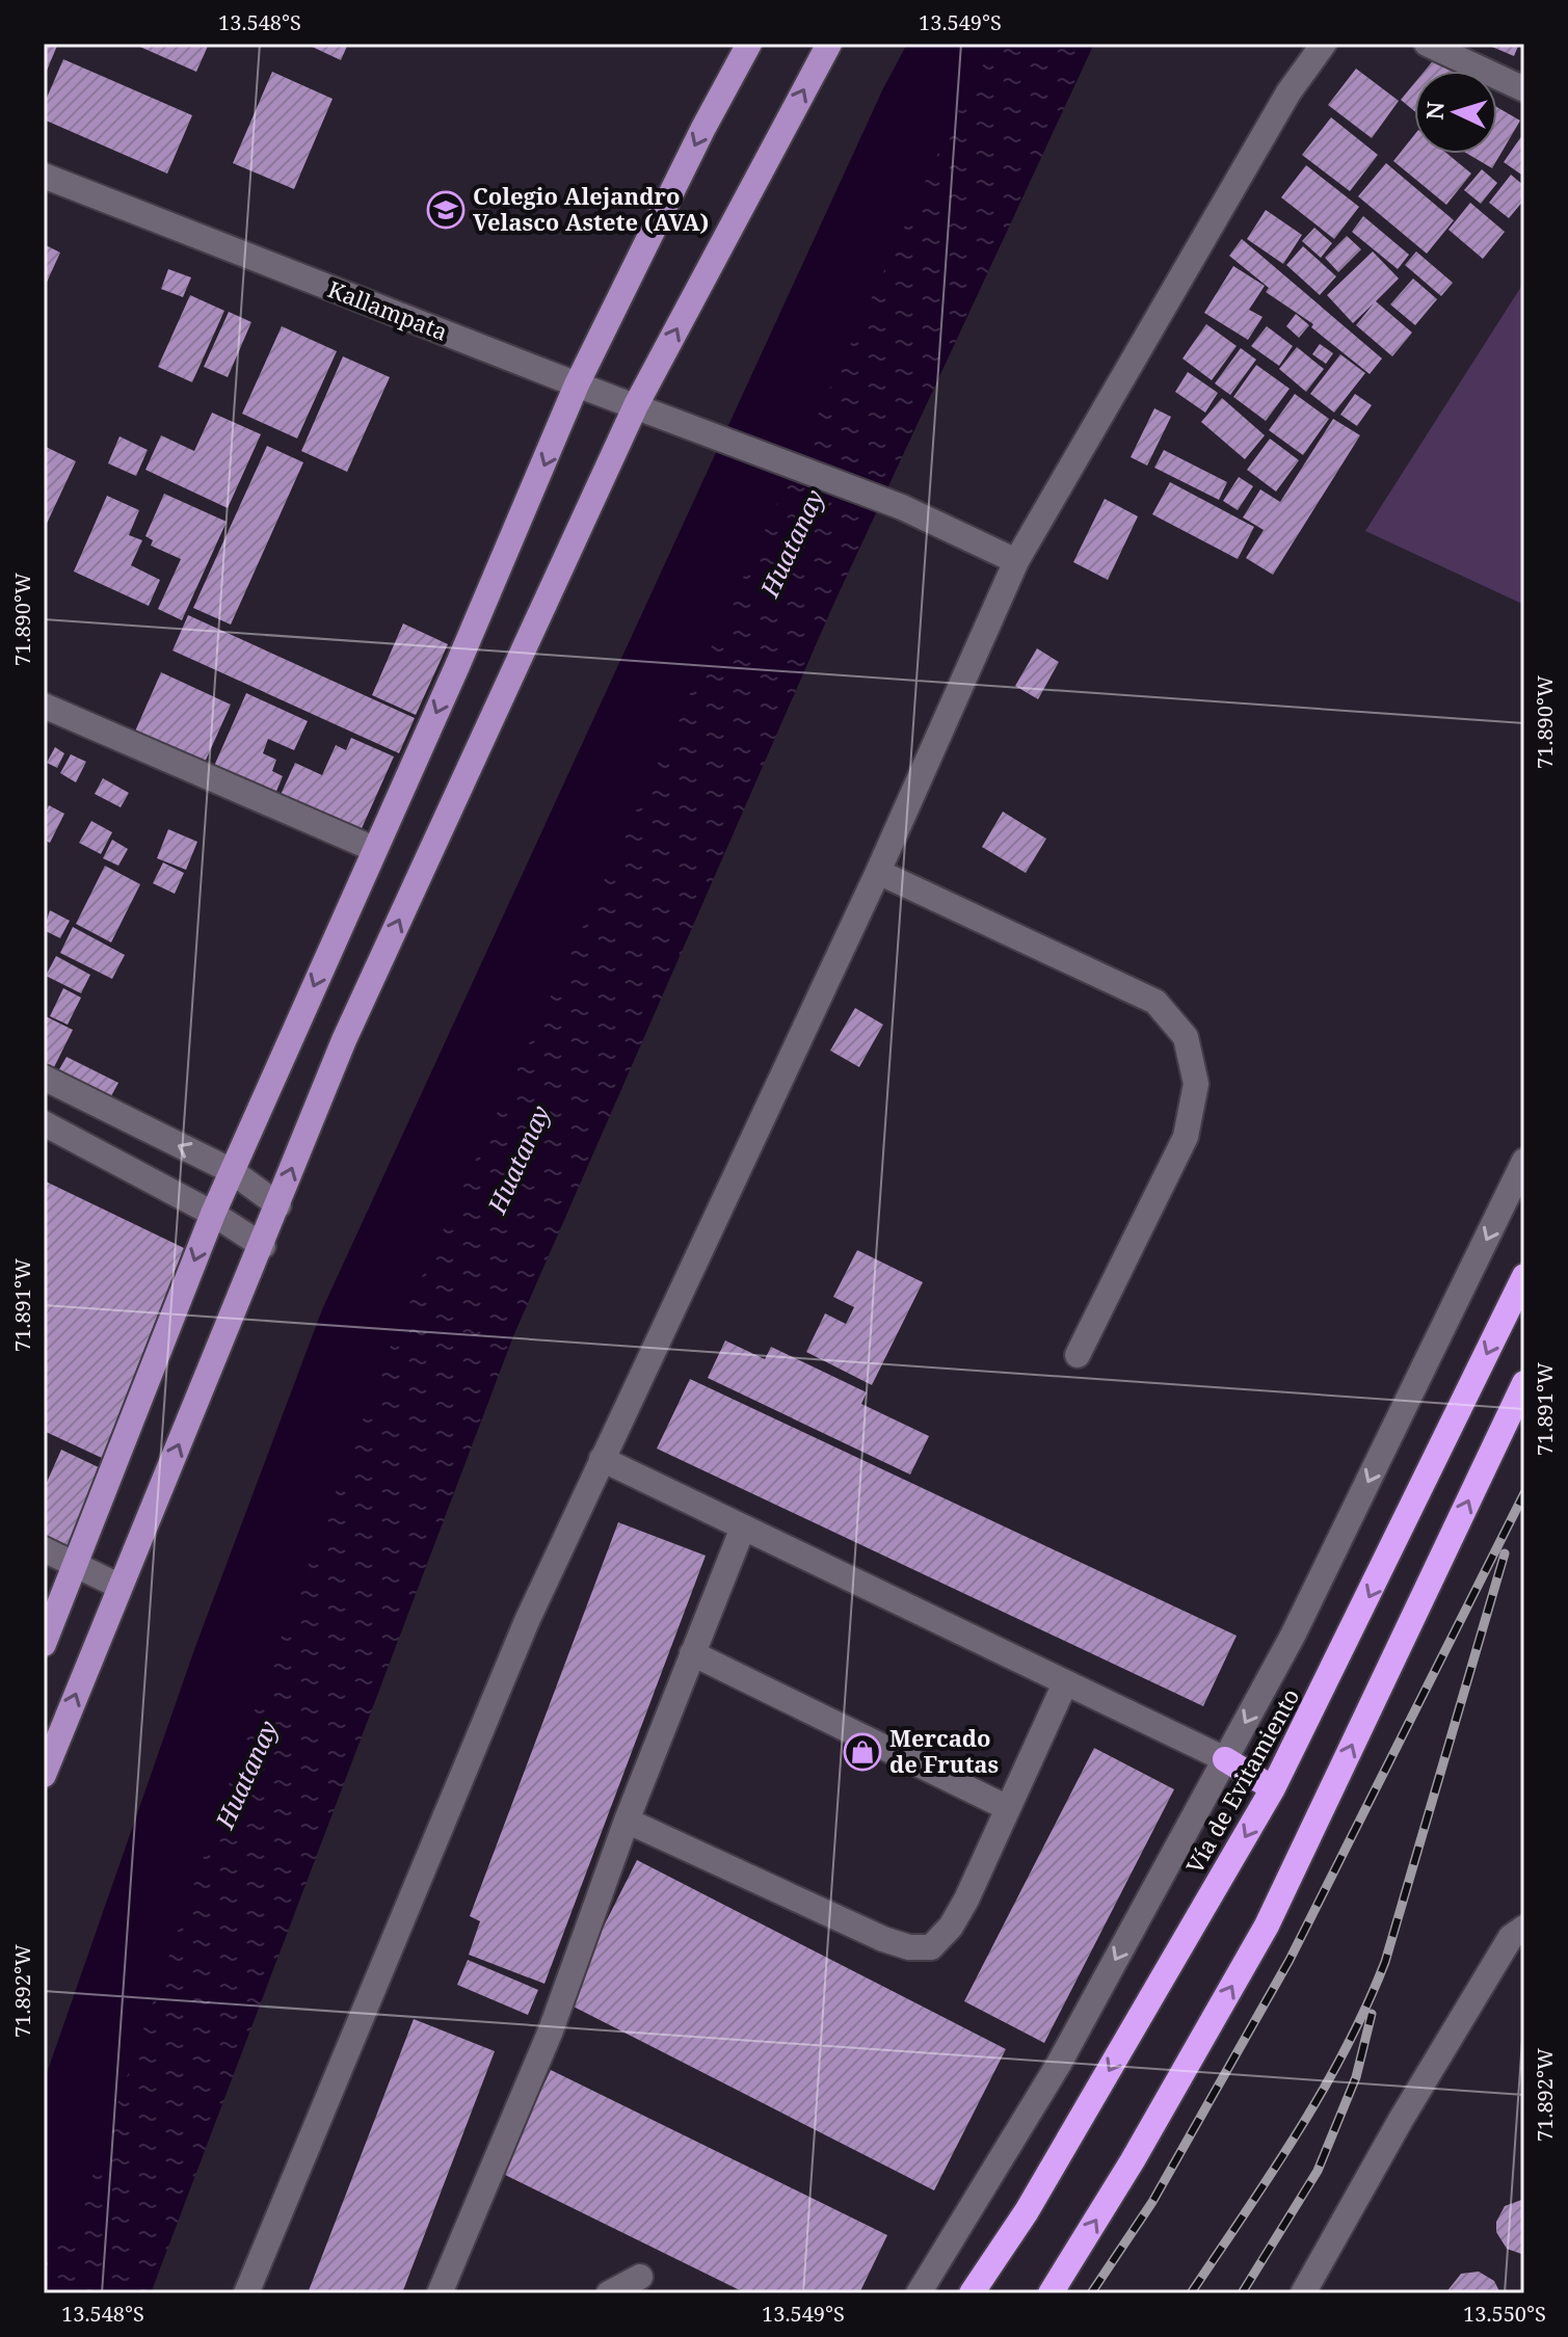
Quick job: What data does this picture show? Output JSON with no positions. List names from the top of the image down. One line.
{"streets":{"highway":["Vía de Evitamiento"],"street":["Kallampata"]},"water":["Huatanay"],"places":{"school or university":["Colegio Alejandro Velasco Astete (AVA)"],"shop":["Mercado de Frutas"]},"north":"left","coordinates":["13.548°S","13.549°S","71.890°W","71.891°W","71.892°W","13.550°S"]}
